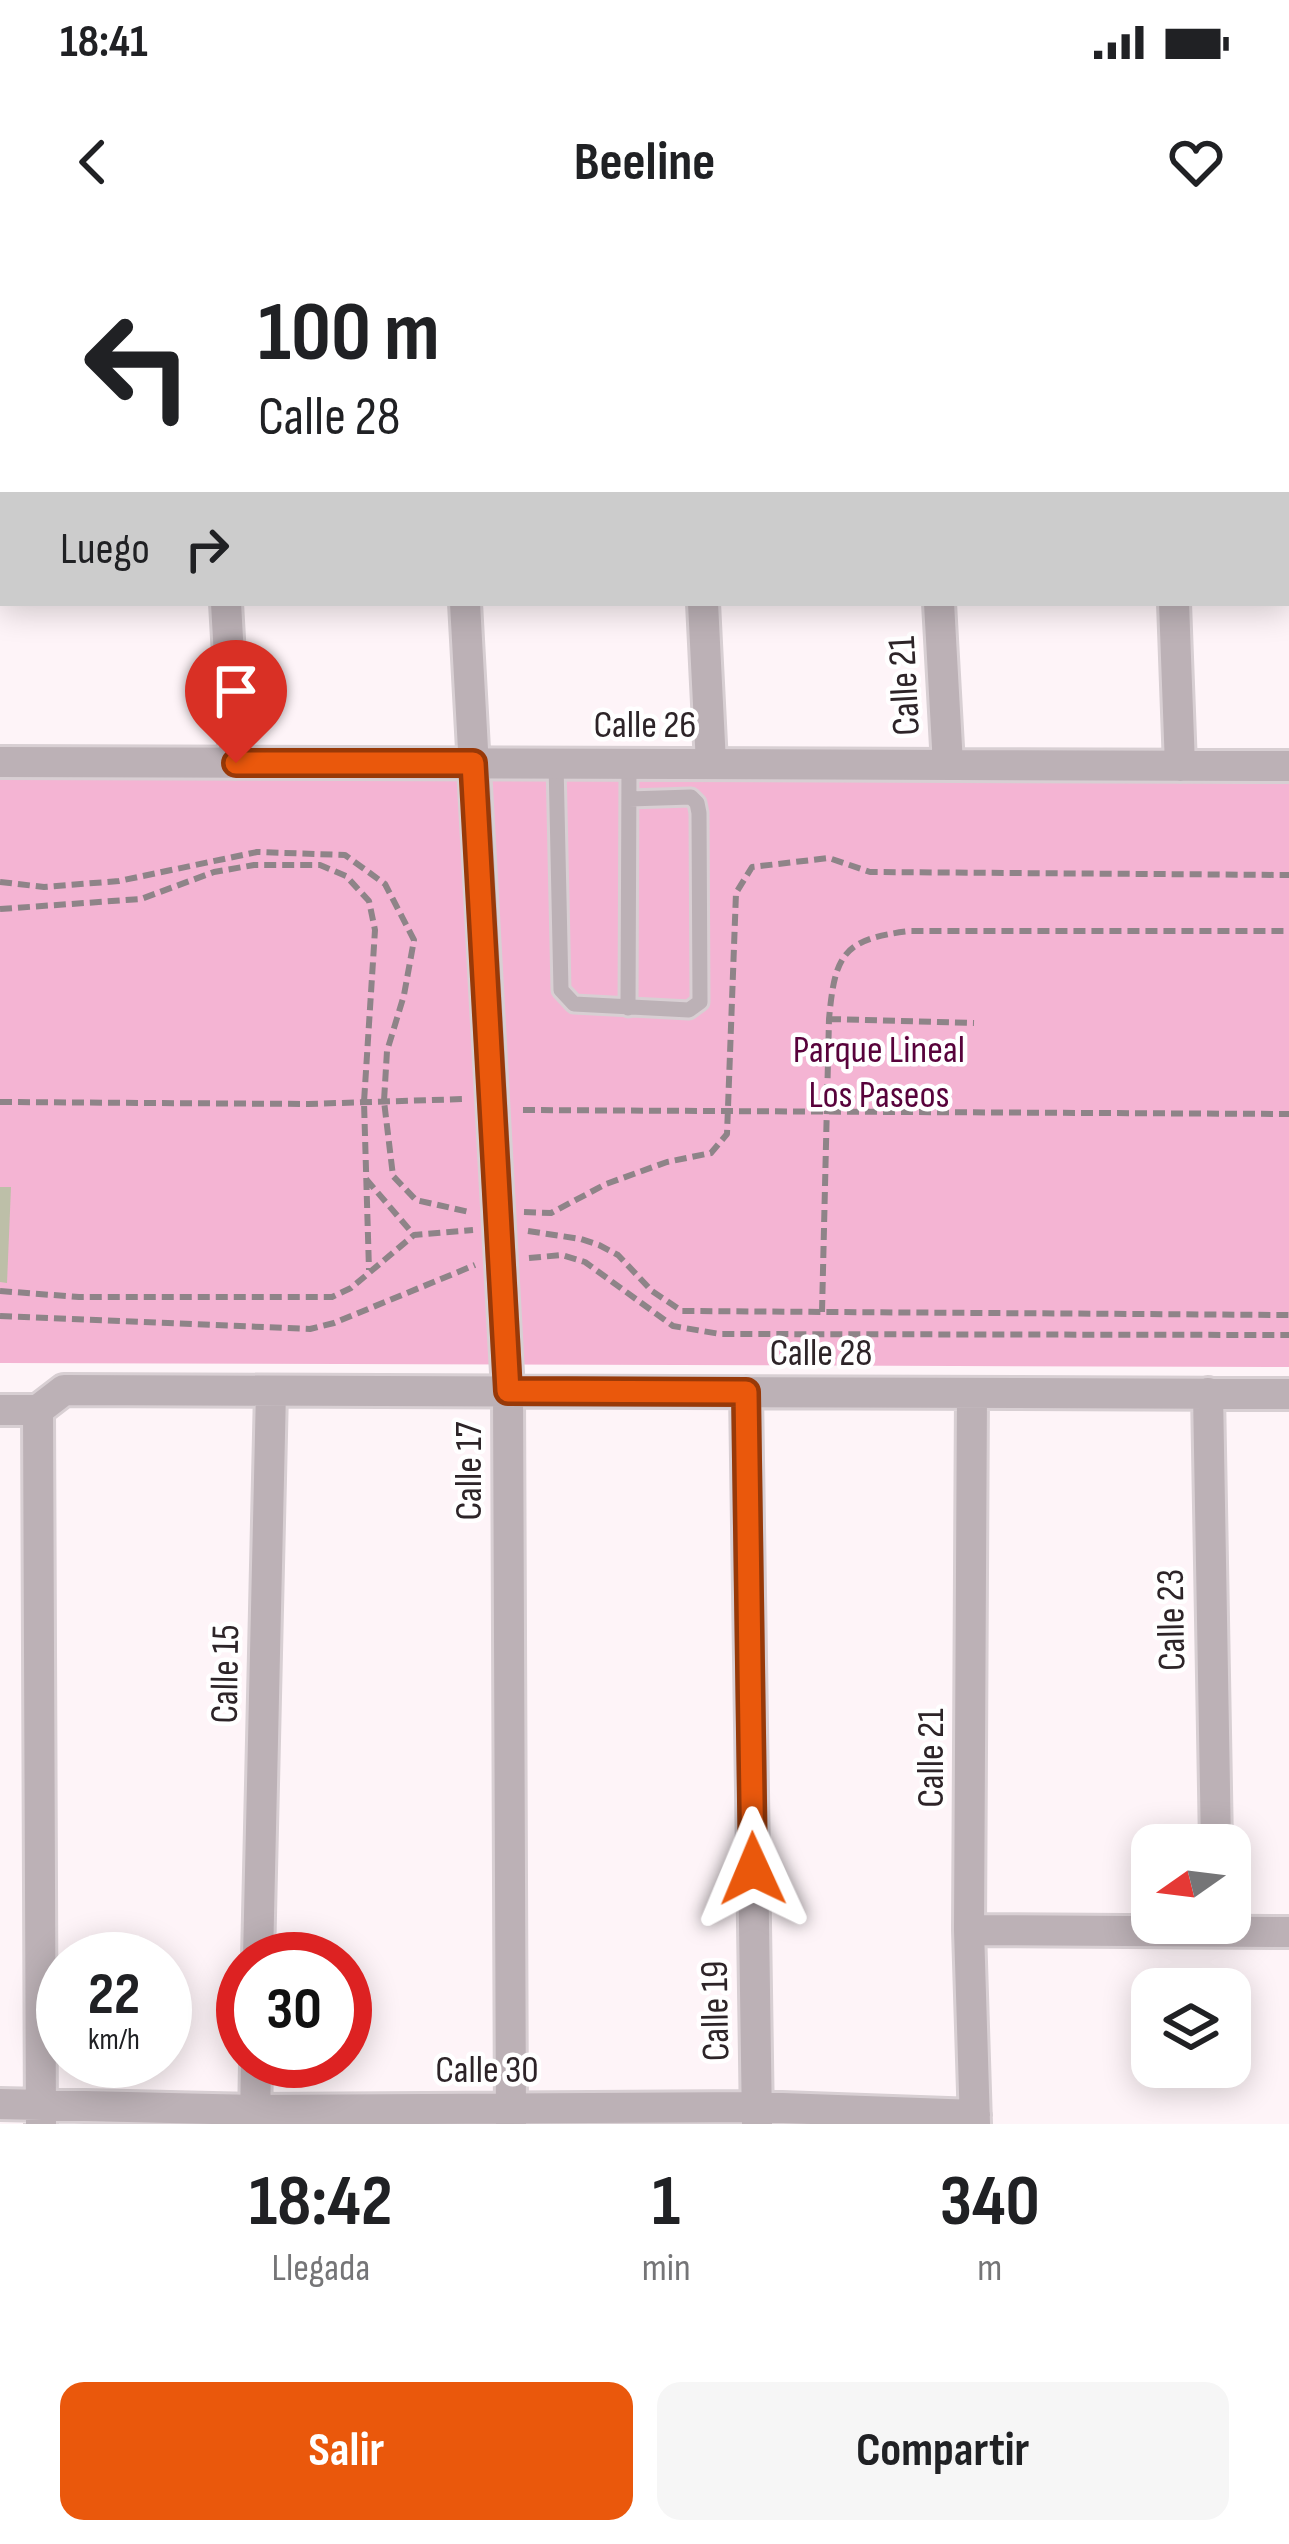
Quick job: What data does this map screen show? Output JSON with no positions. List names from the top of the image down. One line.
{"streets":{"street":["Calle 21","Calle 26","Calle 28","Calle 17","Calle 23","Calle 15","Calle 19","Calle 30"]},"crossings":[["Calle 21","Calle 26"],["Calle 21","Calle 28"],["Calle 21","Calle 30"],["Calle 26","Calle 17"],["Calle 28","Calle 17"],["Calle 28","Calle 23"],["Calle 28","Calle 15"],["Calle 28","Calle 19"],["Calle 17","Calle 30"],["Calle 19","Calle 30"]],"parks":["Parque Lineal Los Paseos"],"north":"left","page":{"status":"18:41","header":"Beeline","turn":["100 m","Calle 28"],"then":"Luego","speed":"22 km/h","limit":"30","eta":["18:42","Llegada","1","min","340","m"],"buttons":["Salir","Compartir"]}}
